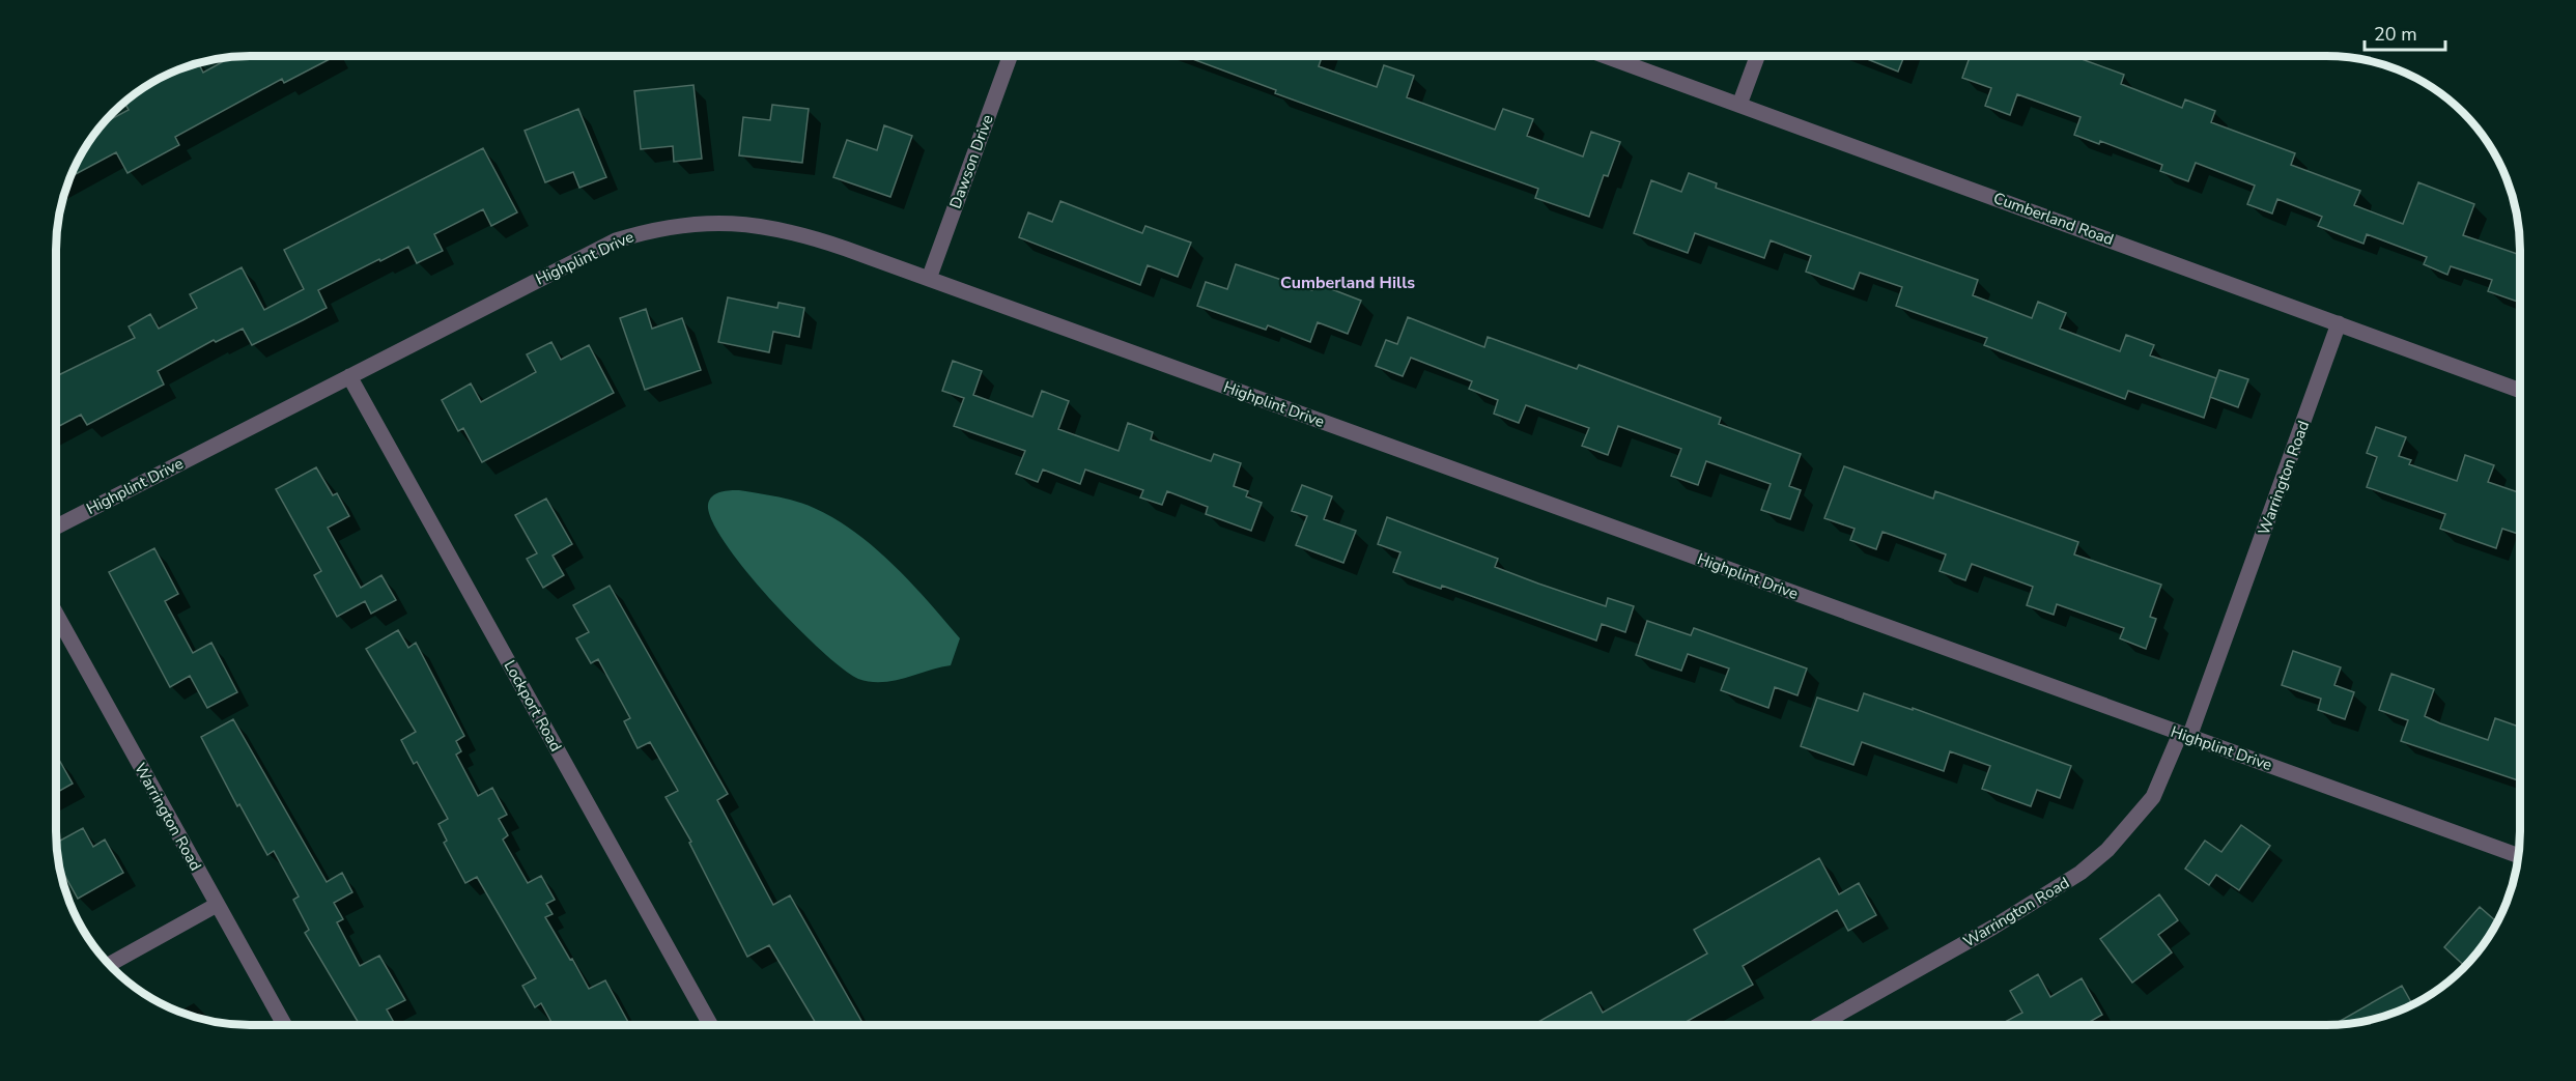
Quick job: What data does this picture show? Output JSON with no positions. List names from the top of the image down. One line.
{"streets":{"street":["Dawson Drive","Cumberland Road","Highplint Drive","Warrington Road","Lockport Road"]},"crossings":[["Dawson Drive","Highplint Drive"],["Cumberland Road","Warrington Road"],["Highplint Drive","Warrington Road"],["Highplint Drive","Lockport Road"]],"districts":["Cumberland Hills"],"scale_bar":"20 m"}
